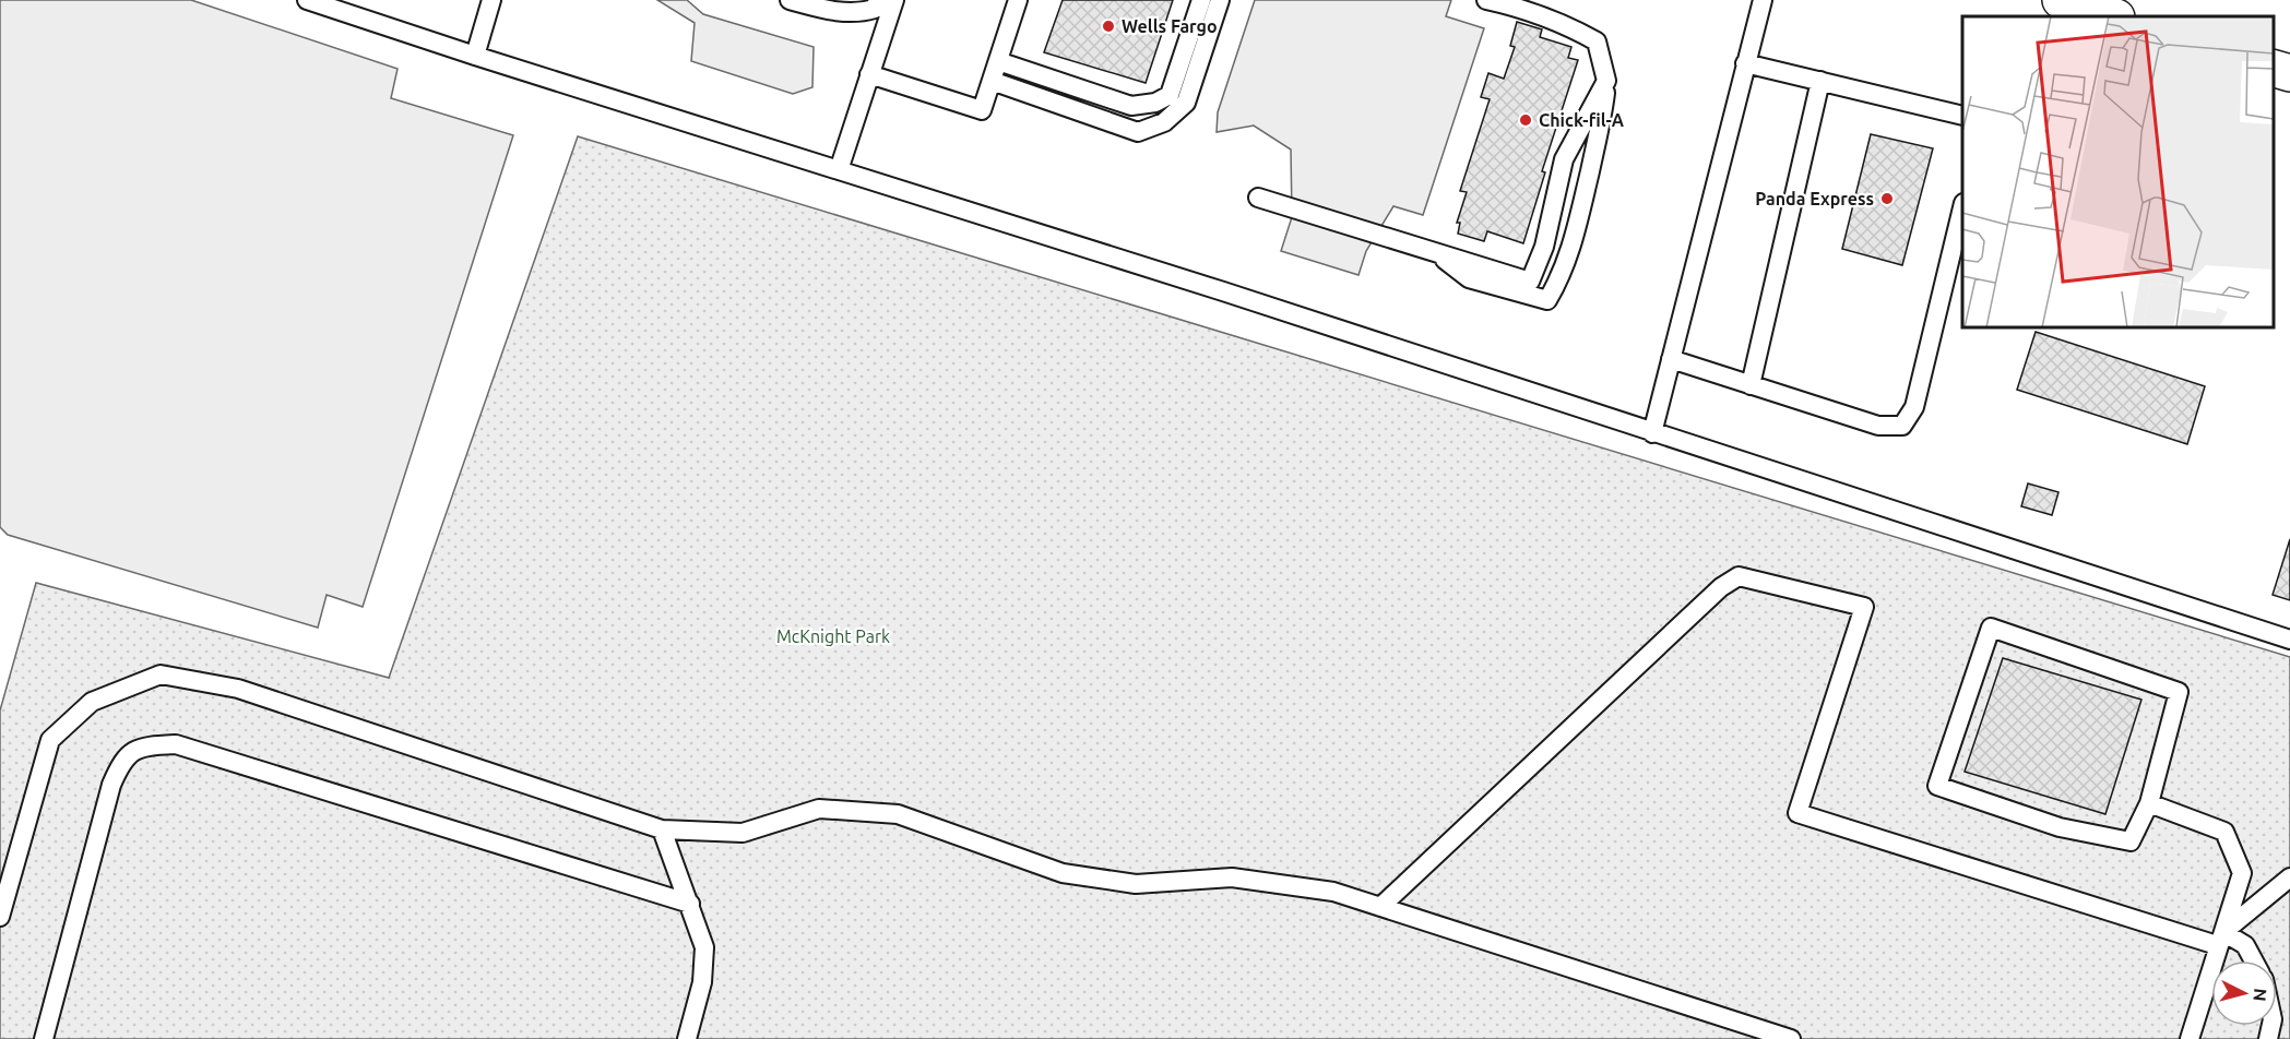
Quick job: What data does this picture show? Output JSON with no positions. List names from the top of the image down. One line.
{"parks":["McKnight Park"],"places":["Wells Fargo","Chick-fil-A","Panda Express"],"north":"right"}
